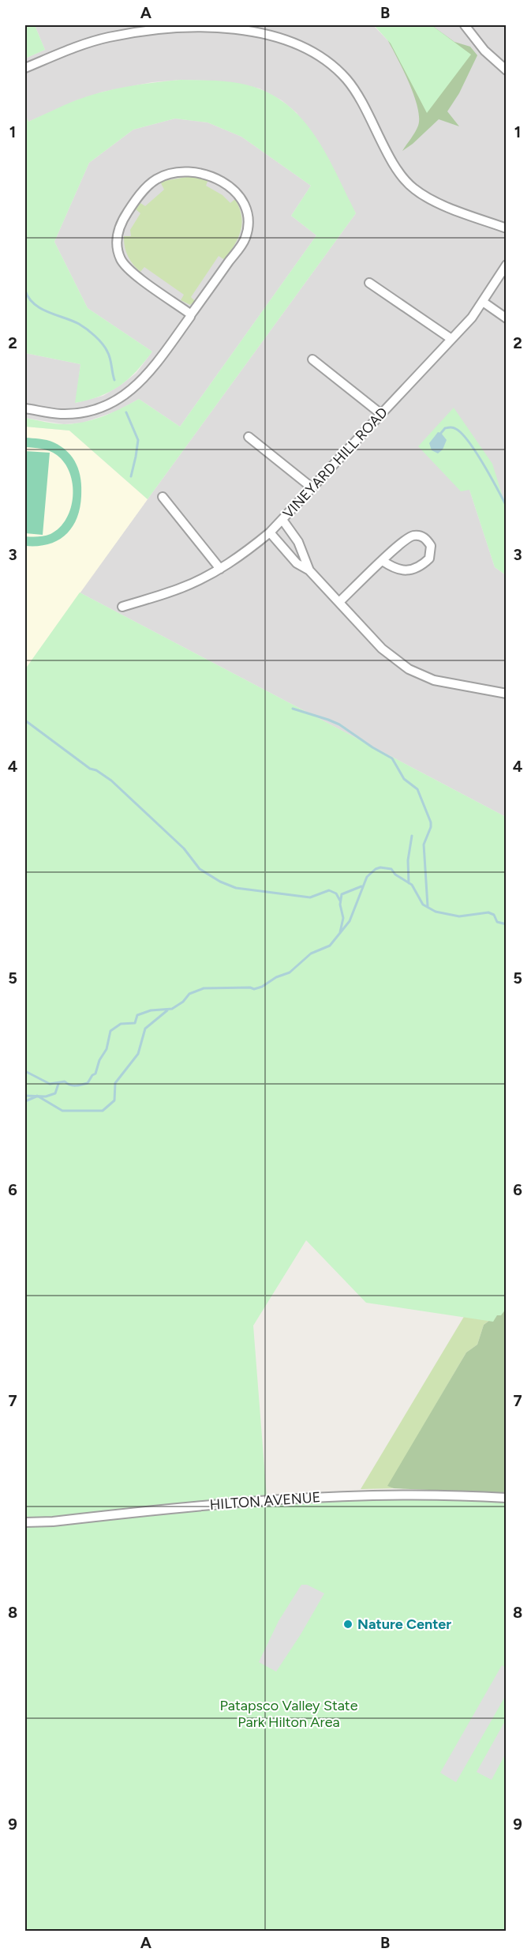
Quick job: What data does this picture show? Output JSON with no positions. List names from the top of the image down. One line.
{"streets":{"street":["VINEYARD HILL ROAD","HILTON AVENUE"]},"parks":["Patapsco Valley State Park Hilton Area"],"places":["Nature Center"],"grid":{"columns":["A","B"],"rows":["1","2","3","4","5","6","7","8","9"]}}
